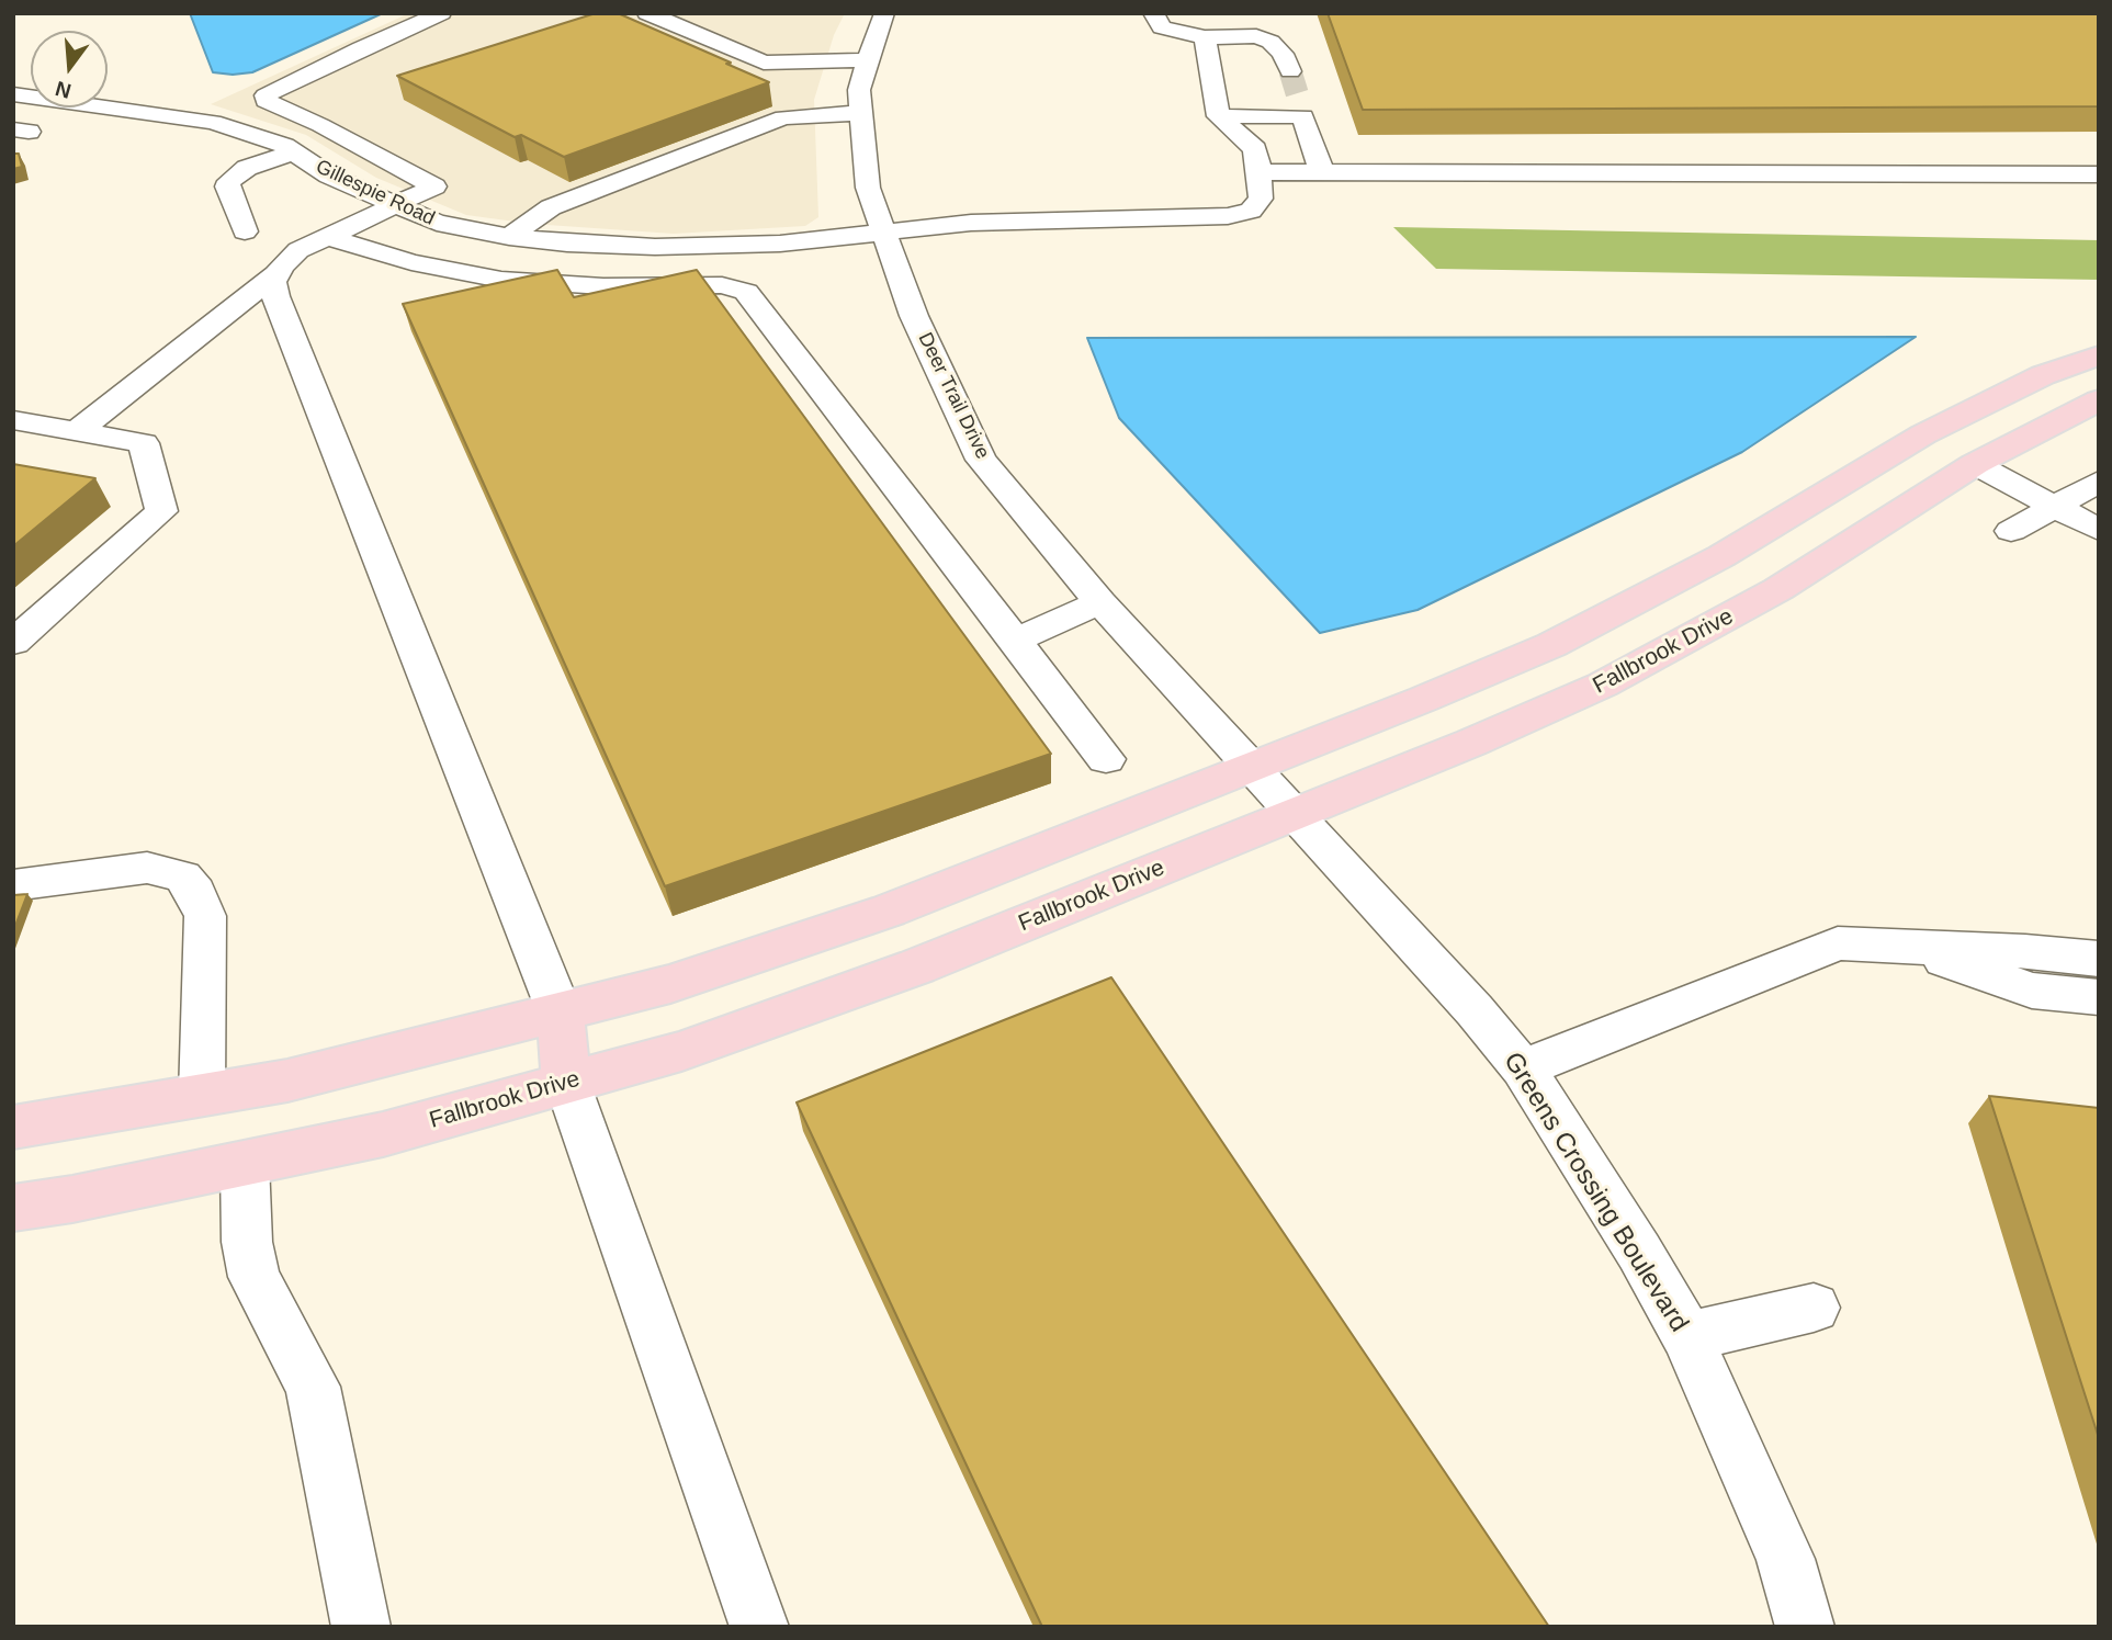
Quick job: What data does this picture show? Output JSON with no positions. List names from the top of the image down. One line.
{"streets":{"main road":["Fallbrook Drive"],"street":["Gillespie Road","Deer Trail Drive","Greens Crossing Boulevard"]},"crossings":[["Gillespie Road","Deer Trail Drive"],["Deer Trail Drive","Fallbrook Drive"],["Deer Trail Drive","Greens Crossing Boulevard"],["Fallbrook Drive","Greens Crossing Boulevard"]],"north":"bottom"}
